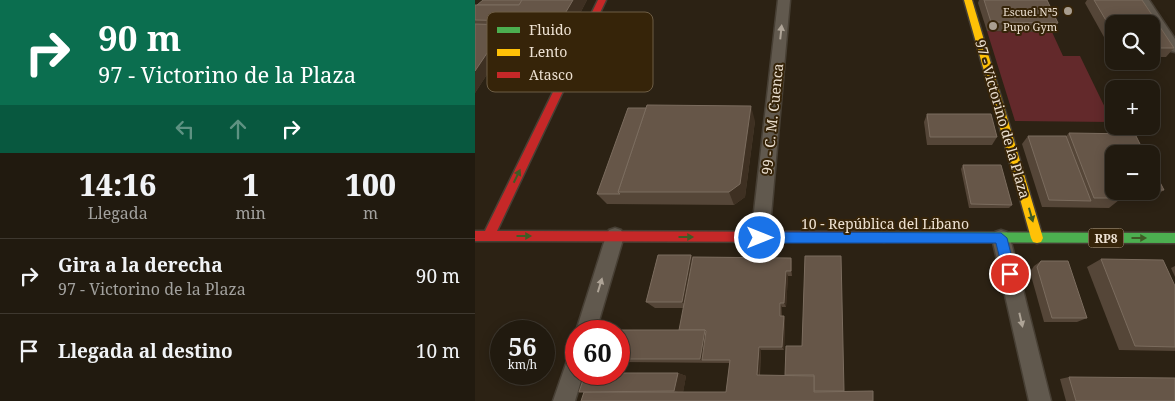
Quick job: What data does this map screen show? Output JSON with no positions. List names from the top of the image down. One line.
{"streets":{"street":["99 - C. M. Cuenca","97 - Victorino de la Plaza","10 - República del Líbano","RP8"]},"crossings":[["99 - C. M. Cuenca","10 - República del Líbano"],["97 - Victorino de la Plaza","10 - República del Líbano"]],"one_way":["99 - C. M. Cuenca","97 - Victorino de la Plaza","10 - República del Líbano"],"places":["Escuel Nª5","Pupo Gym"],"legend":["Fluido","Lento","Atasco"],"page":{"turn":["90 m","97 - Victorino de la Plaza"],"map_buttons":["+","−"],"eta":["14:16","Llegada","1","min","100","m"],"list":[{"name":"Gira a la derecha","note":"97 - Victorino de la Plaza","value":"90 m"},{"name":"Llegada al destino","value":"10 m"}],"speed":"56 km/h","limit":"60"}}
